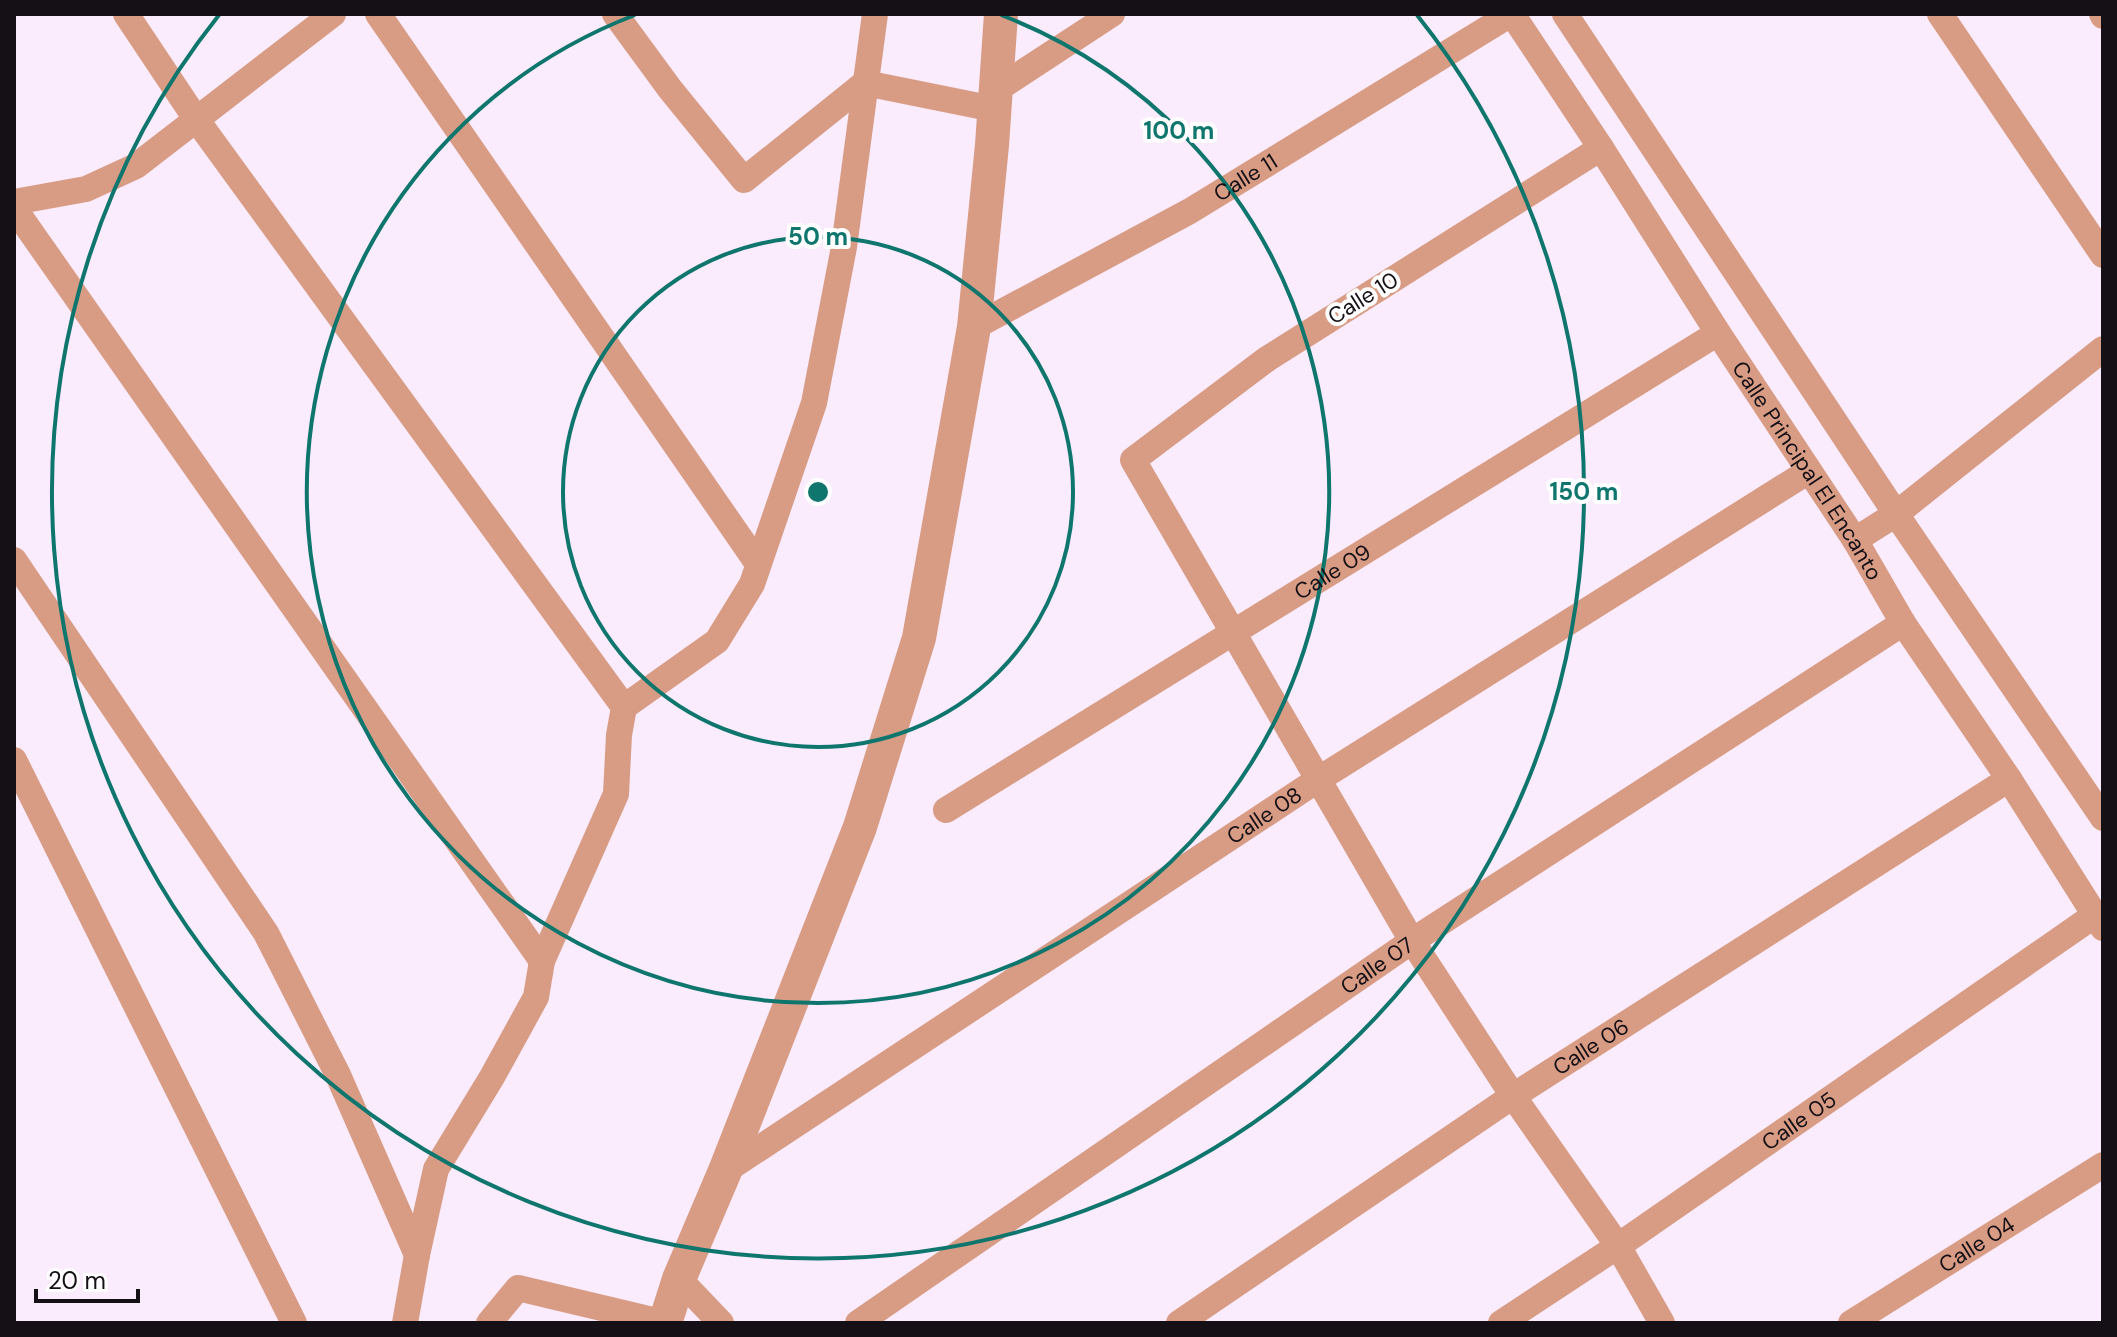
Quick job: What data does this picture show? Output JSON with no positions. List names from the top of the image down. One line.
{"streets":{"street":["Calle 11","Calle 10","Calle Principal El Encanto","Calle 09","Calle 08","Calle 07","Calle 06","Calle 05","Calle 04"]},"crossings":[["Calle 11","Calle Principal El Encanto"],["Calle 10","Calle Principal El Encanto"],["Calle 10","Calle 09"],["Calle Principal El Encanto","Calle 09"],["Calle Principal El Encanto","Calle 08"],["Calle Principal El Encanto","Calle 07"],["Calle Principal El Encanto","Calle 06"],["Calle Principal El Encanto","Calle 05"]],"scale_bar":"20 m","rings":["100 m","50 m","150 m"]}
